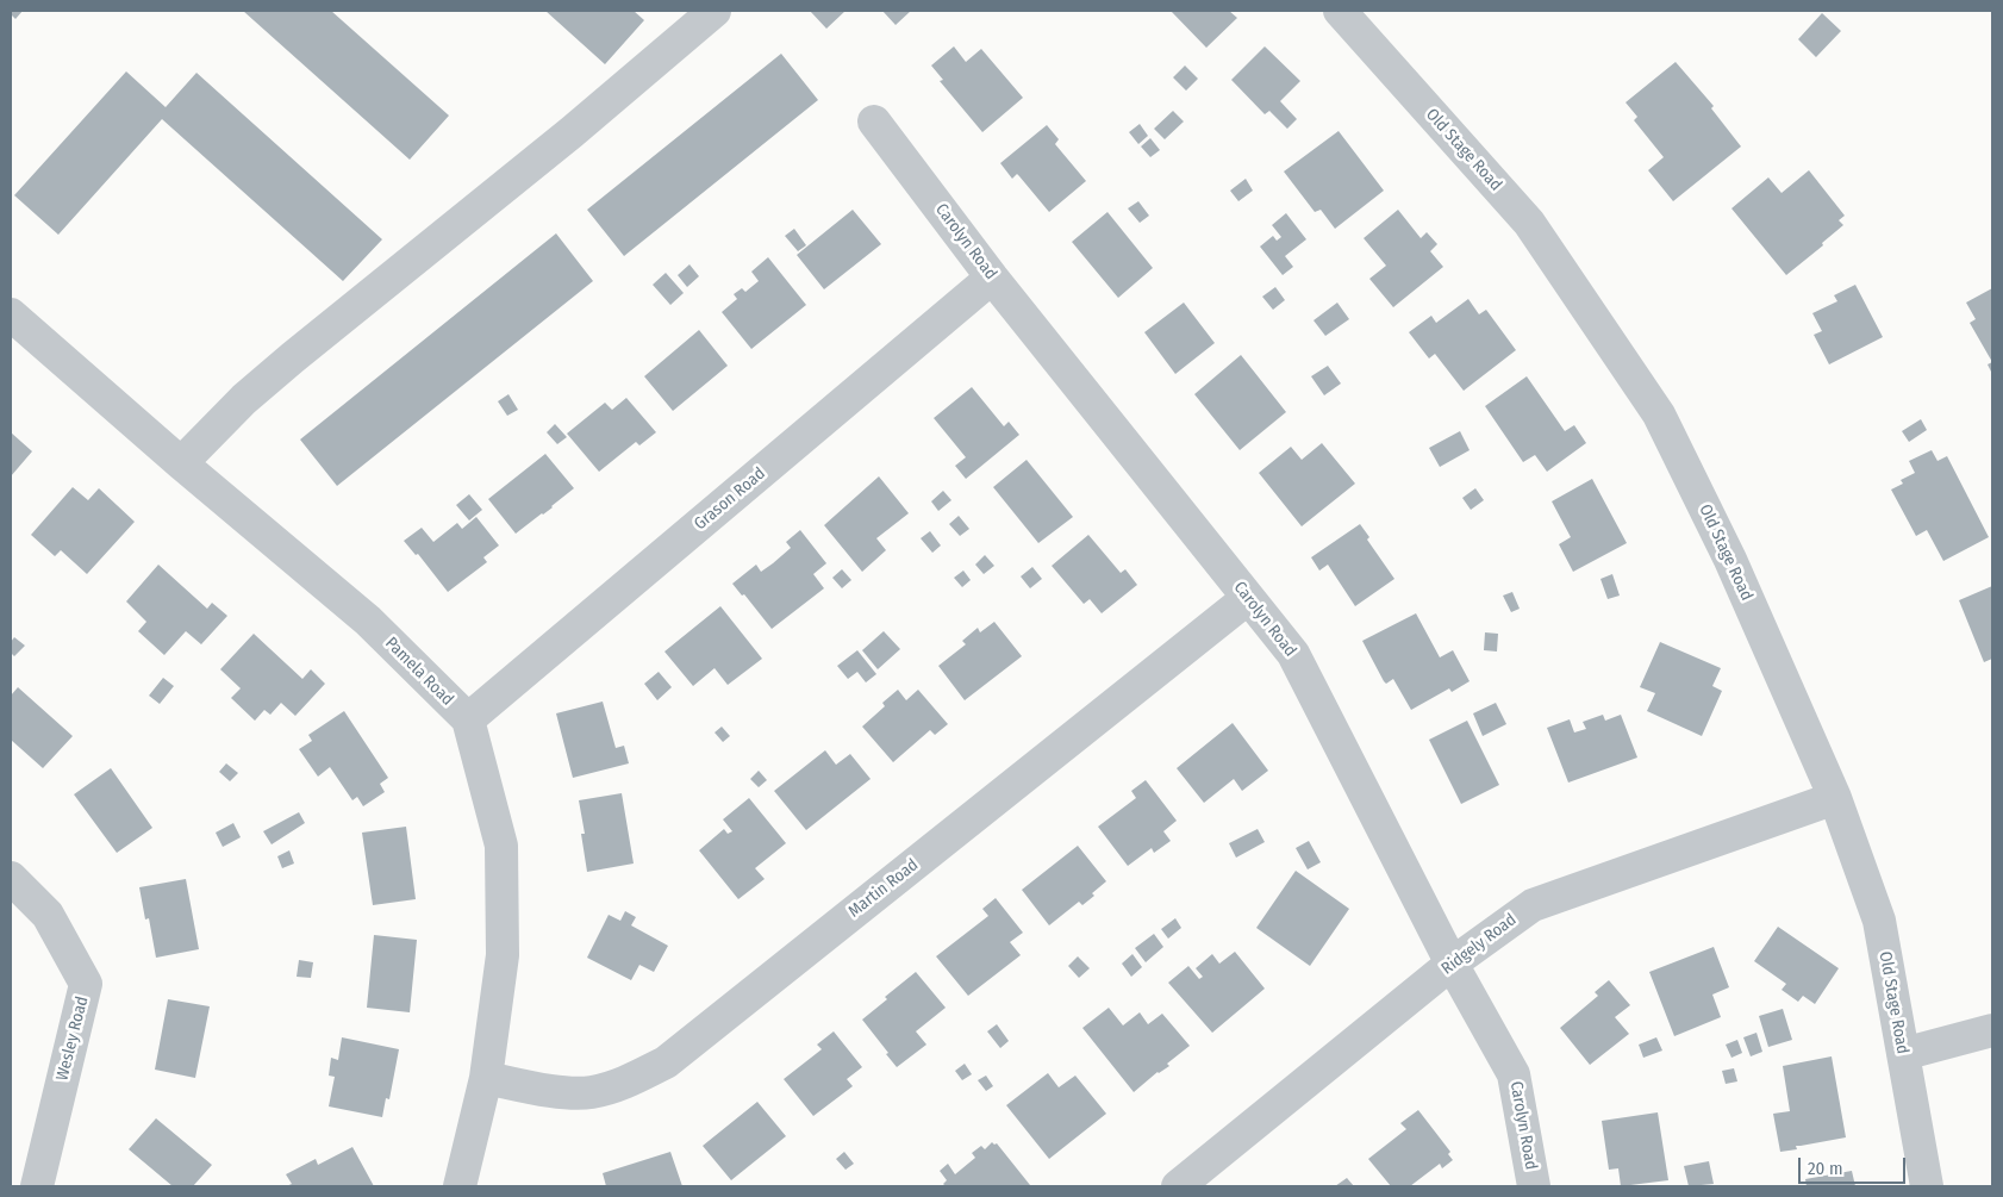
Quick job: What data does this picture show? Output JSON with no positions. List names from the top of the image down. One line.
{"streets":{"street":["Old Stage Road","Carolyn Road","Grason Road","Pamela Road","Martin Road","Ridgely Road","Wesley Road"]},"crossings":[["Old Stage Road","Ridgely Road"],["Carolyn Road","Grason Road"],["Carolyn Road","Martin Road"],["Carolyn Road","Ridgely Road"],["Grason Road","Pamela Road"],["Pamela Road","Martin Road"]],"scale_bar":"20 m"}
